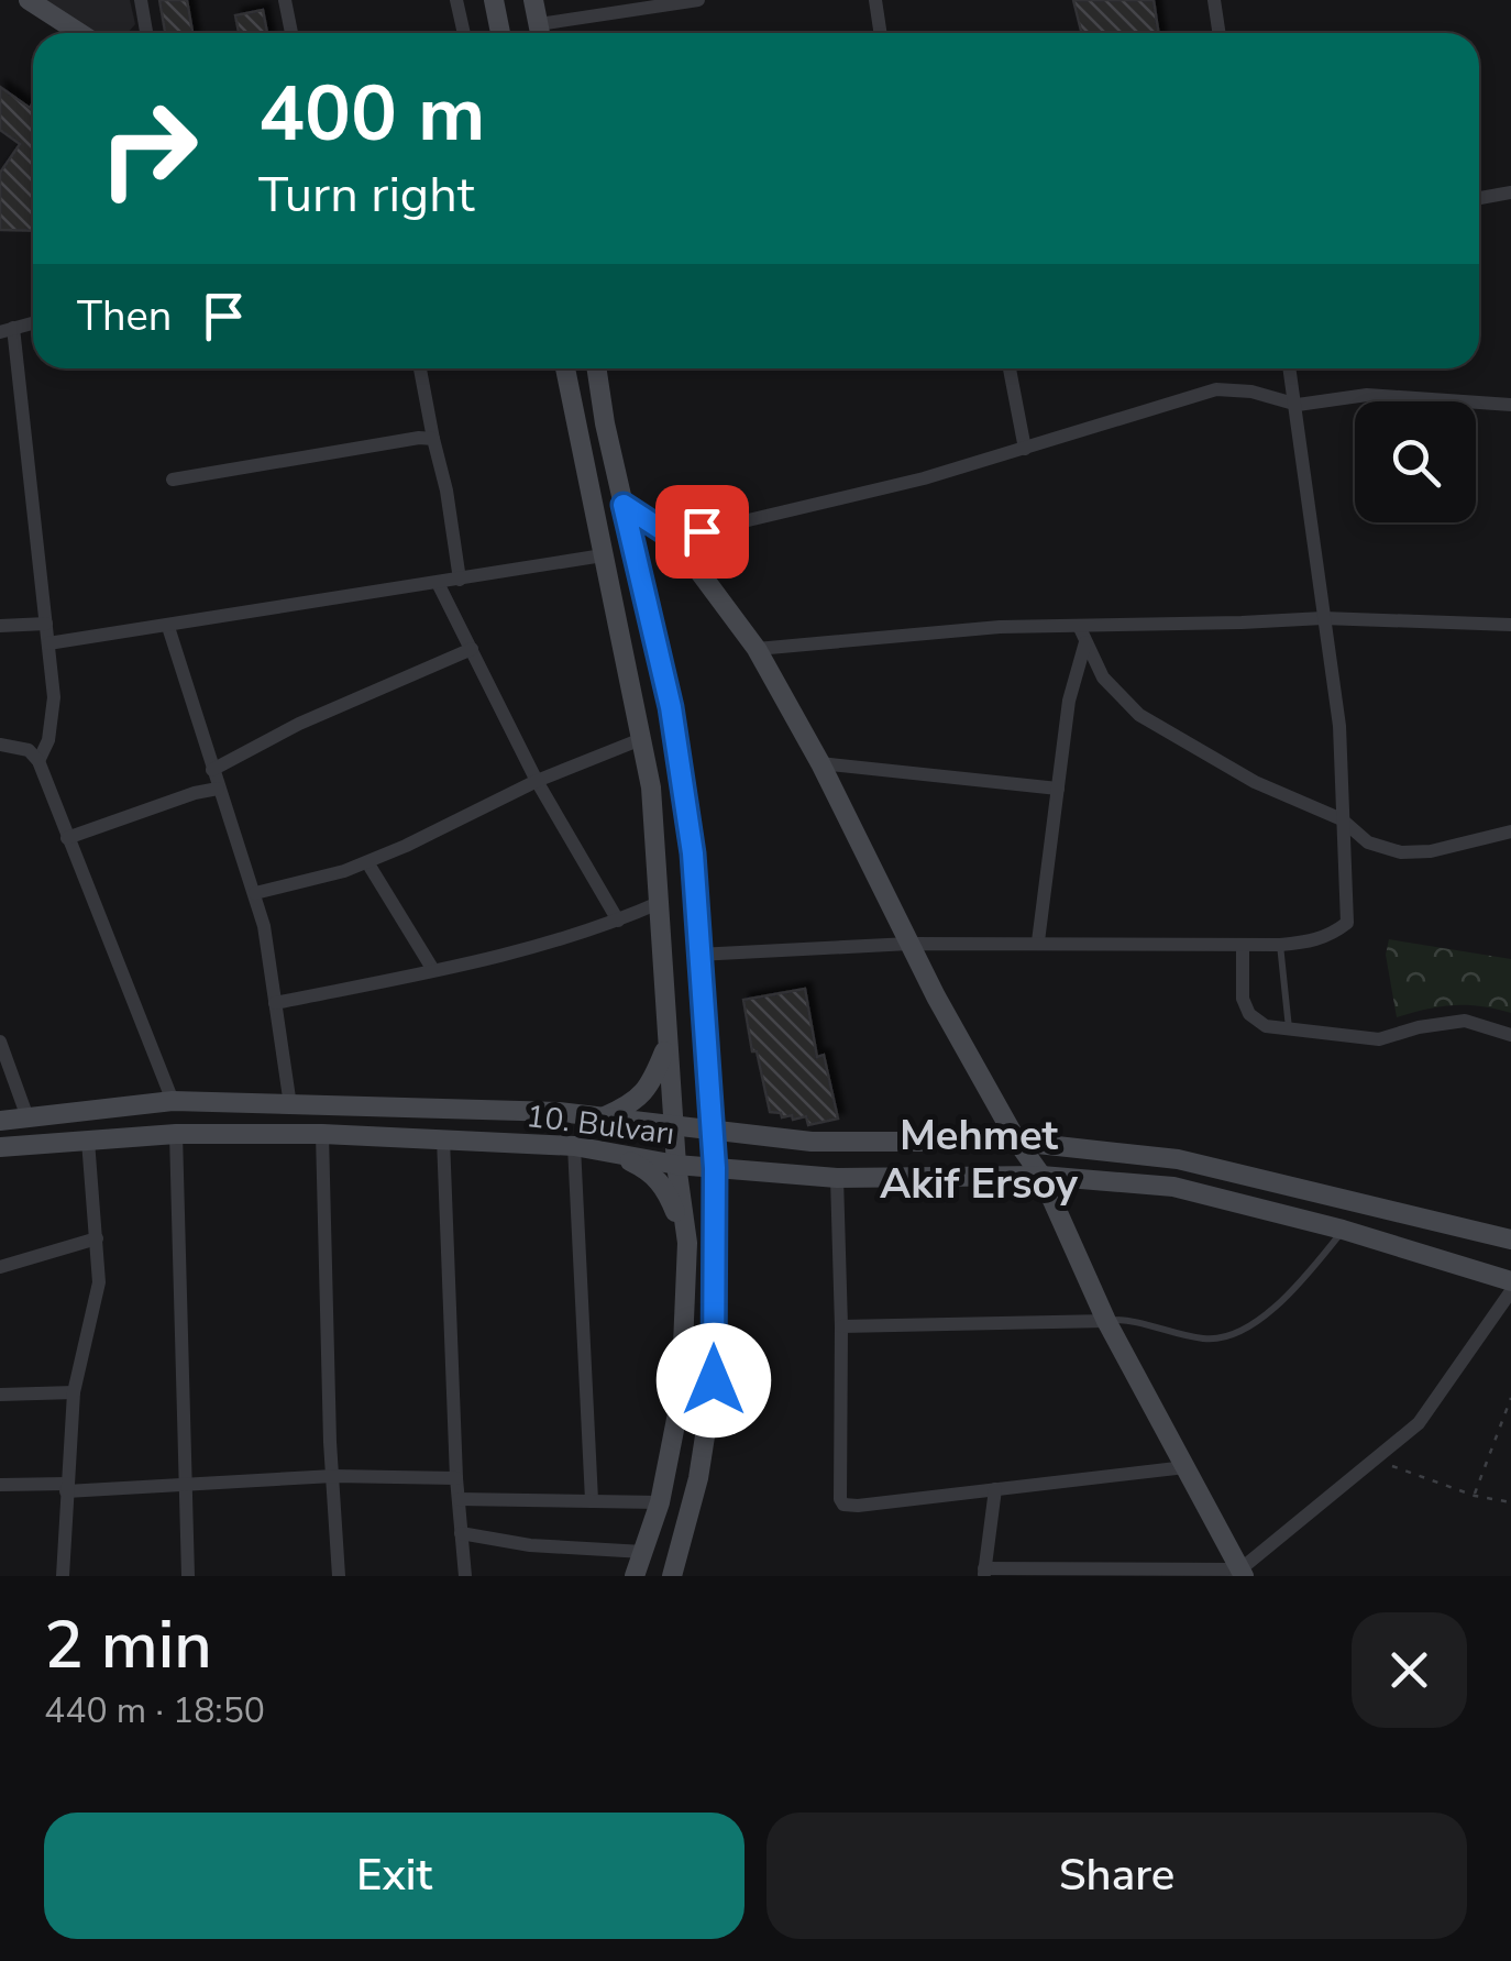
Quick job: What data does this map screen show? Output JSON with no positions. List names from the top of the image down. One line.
{"streets":{"main road":["10. Bulvarı"]},"districts":["Mehmet Akif Ersoy"],"page":{"turn":["400 m","Turn right"],"then":"Then","heading":["2 min","440 m · 18:50"],"buttons":["Exit","Share"]}}
